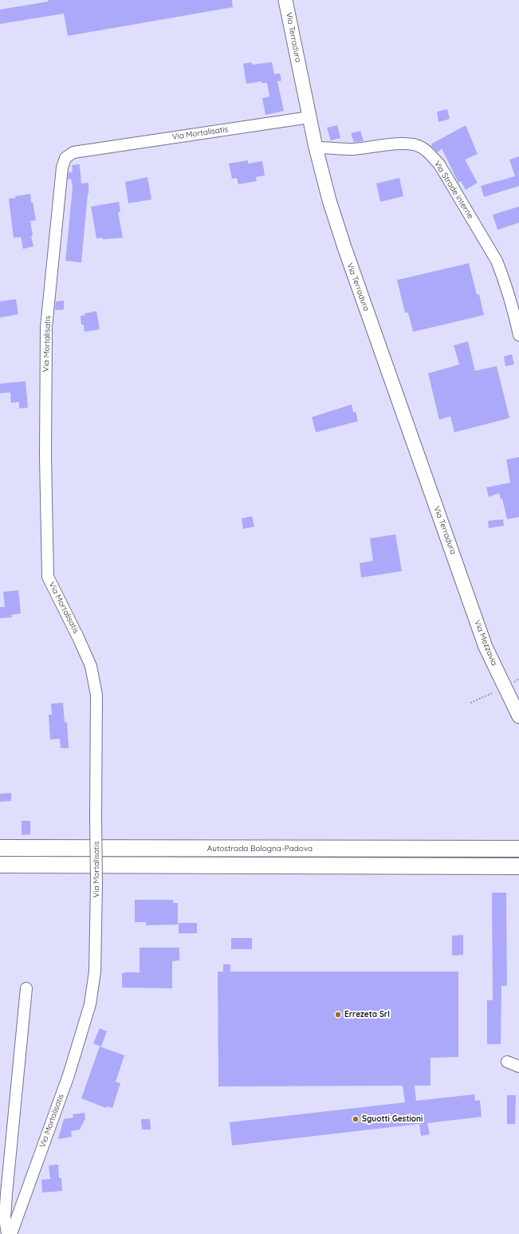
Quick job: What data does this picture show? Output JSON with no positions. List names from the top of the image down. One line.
{"streets":{"highway":["Autostrada Bologna-Padova"],"main road":["Via Terradura","Via Mezzavia"],"street":["Via Mortalisatis","Via Strade interne"]},"crossings":[["Via Terradura","Via Mortalisatis"],["Via Terradura","Via Strade interne"],["Via Terradura","Via Mezzavia"]],"places":["Errezeta Srl","Sguotti Gestioni"]}
